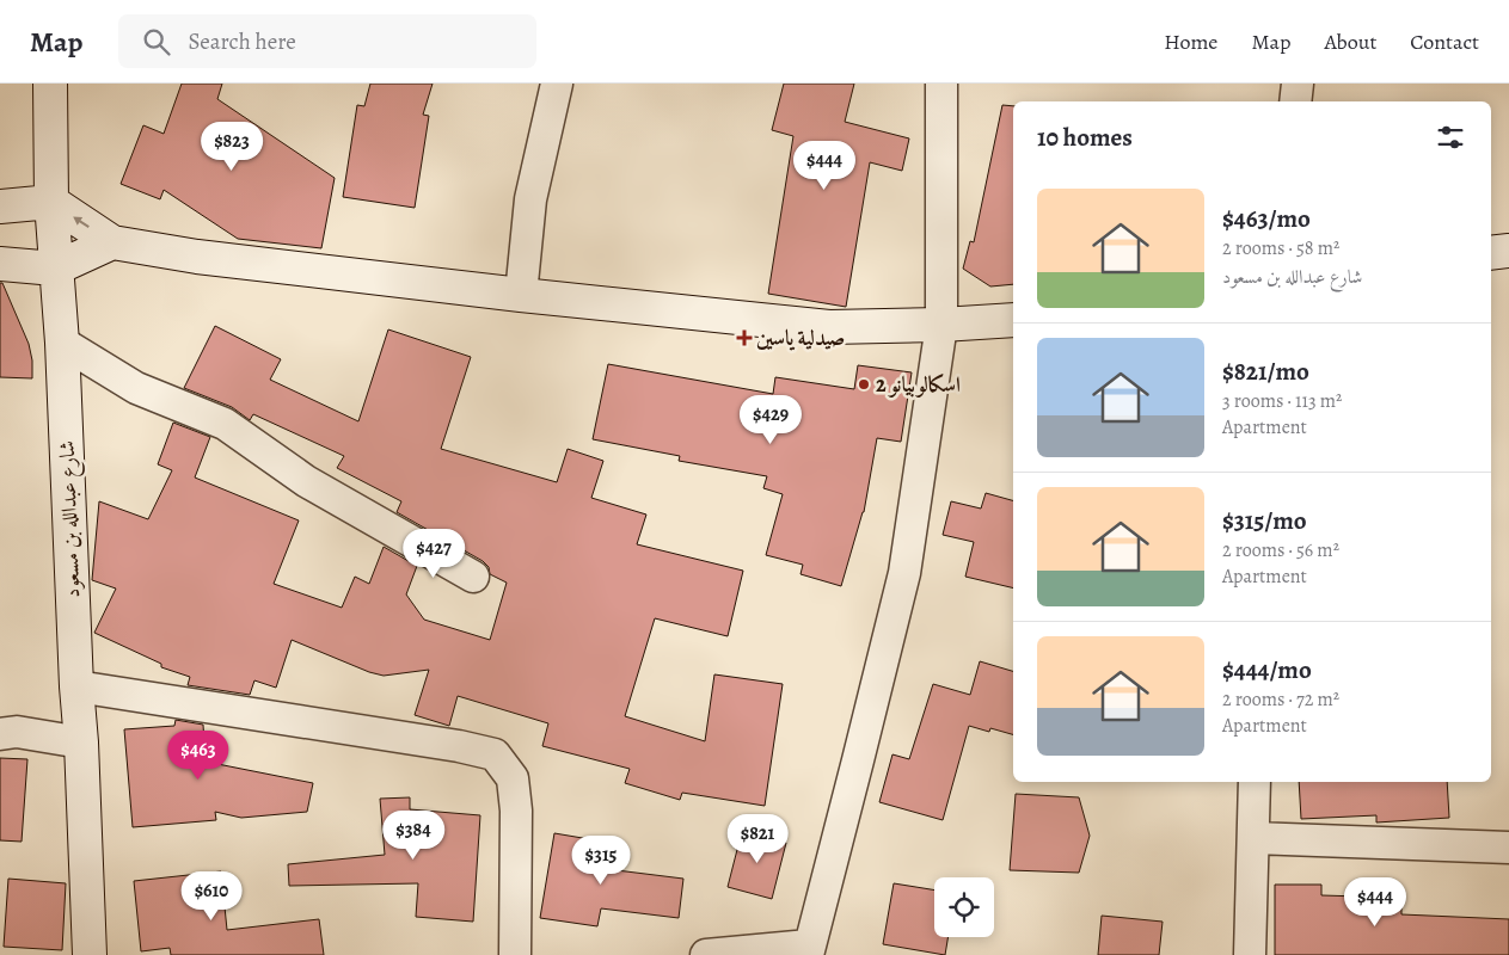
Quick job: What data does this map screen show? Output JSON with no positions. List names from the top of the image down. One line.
{"streets":{"street":["شارع عبدالله بن مسعود"]},"places":{"health":["صيدلية ياسين"],"other":["اسكالوبيانو 2"]},"page":{"header":"Map","search":"Search here","nav":["Home","Map","About","Contact"],"heading":"10 homes","price":["$823","$444","$429","$427","$463","$384","$821","$315","$610","$444"],"list":[{"name":"$463/mo","note":"2 rooms · 58 m² · شارع عبدالله بن مسعود"},{"name":"$821/mo","note":"3 rooms · 113 m² · Apartment"},{"name":"$315/mo","note":"2 rooms · 56 m² · Apartment"},{"name":"$444/mo","note":"2 rooms · 72 m² · Apartment"}]}}
